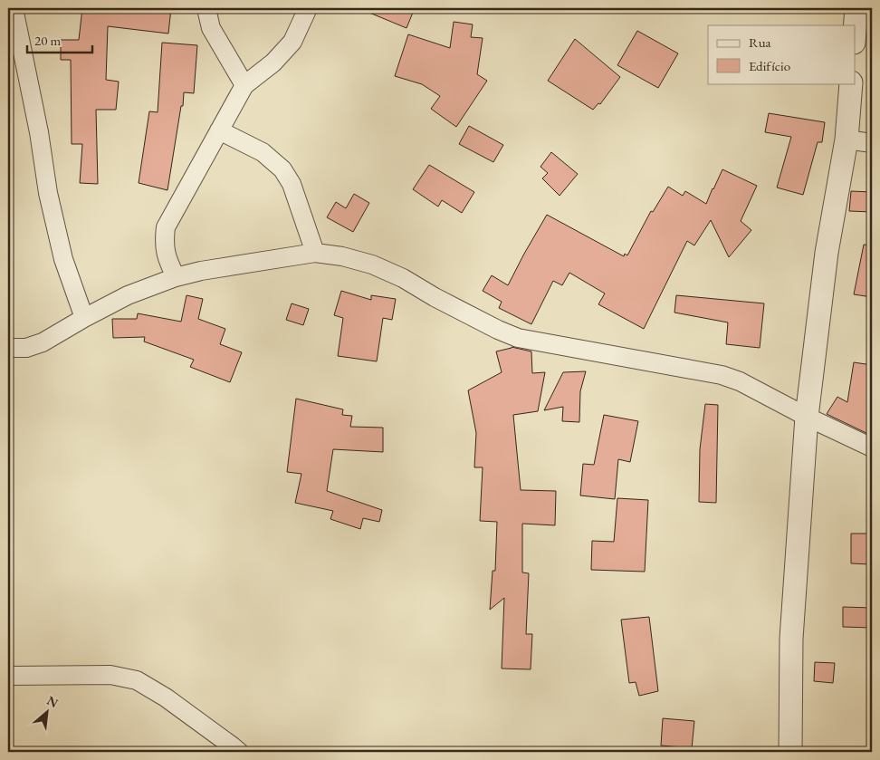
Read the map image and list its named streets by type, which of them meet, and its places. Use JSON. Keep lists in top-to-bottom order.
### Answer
{
  "legend": ["Rua", "Edifício"],
  "scale_bar": "20 m",
  "north": "top right"
}
